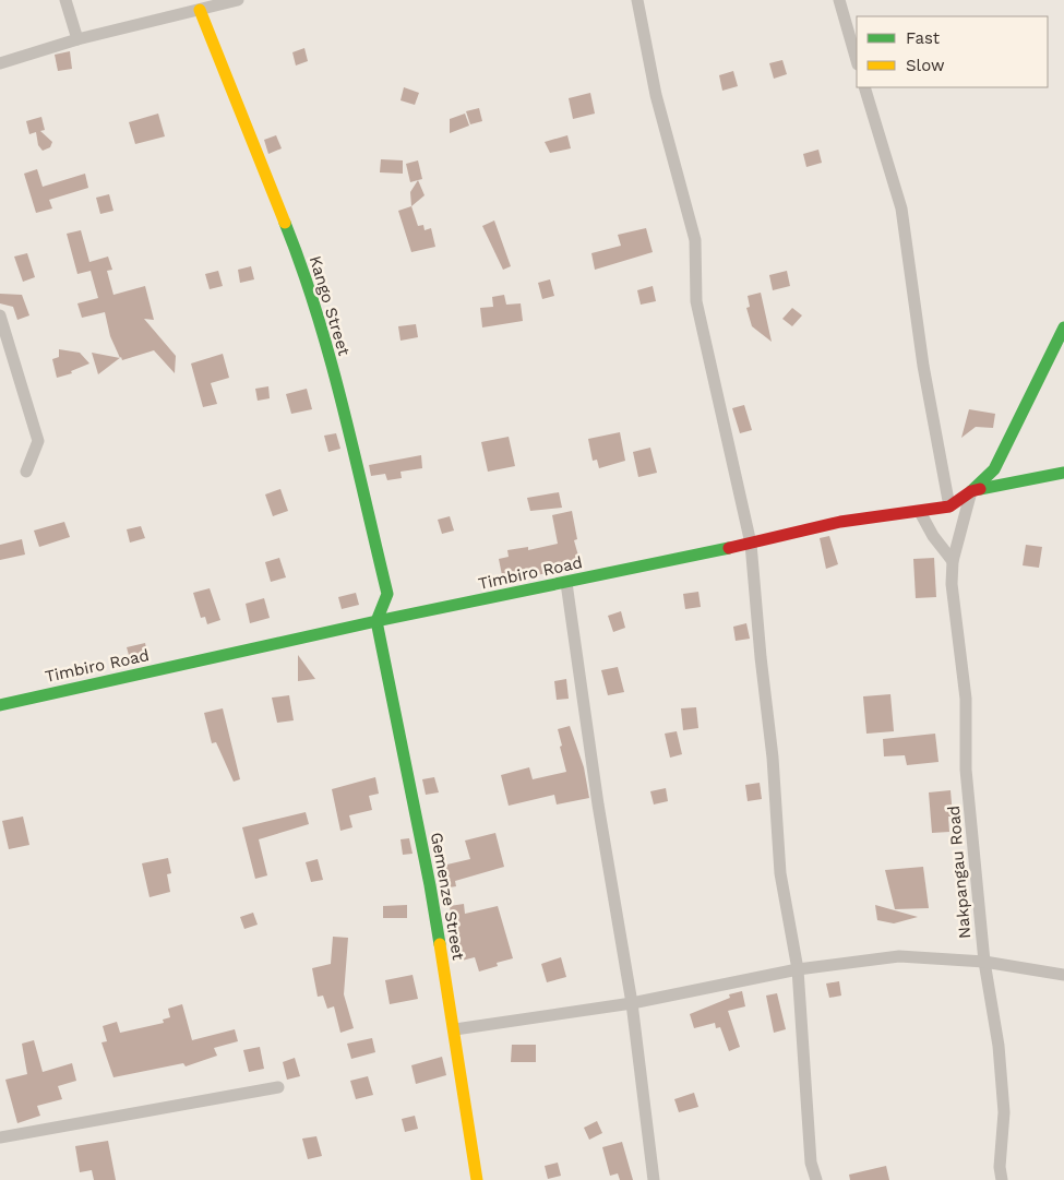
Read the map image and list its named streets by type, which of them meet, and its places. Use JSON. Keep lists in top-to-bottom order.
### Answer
{
  "streets": {
    "street": [
      "Kango Street",
      "Timbiro Road",
      "Nakpangau Road",
      "Gemenze Street"
    ]
  },
  "crossings": [
    ["Kango Street", "Timbiro Road"],
    ["Kango Street", "Gemenze Street"],
    ["Timbiro Road", "Nakpangau Road"],
    ["Timbiro Road", "Gemenze Street"]
  ],
  "legend": ["Fast", "Slow"]
}
